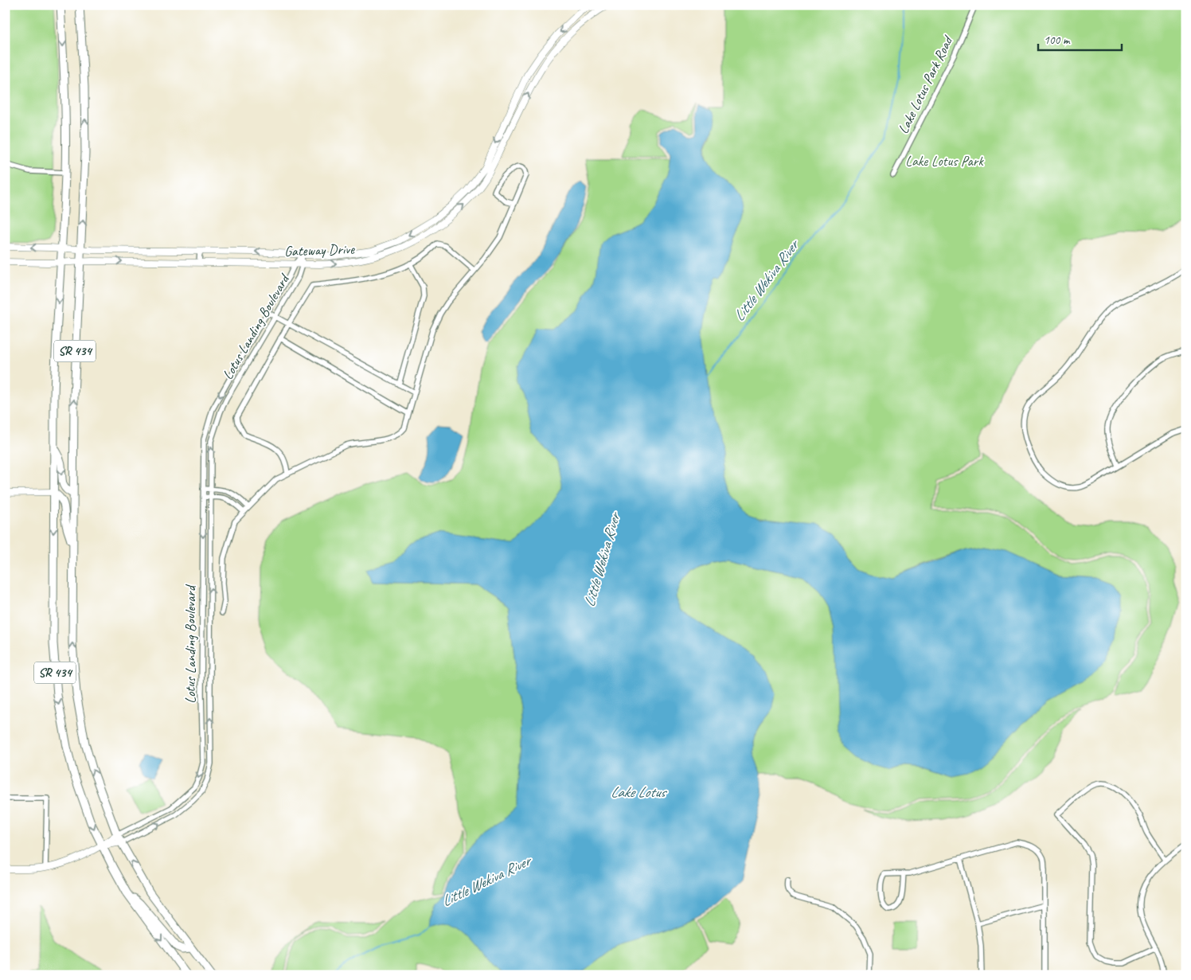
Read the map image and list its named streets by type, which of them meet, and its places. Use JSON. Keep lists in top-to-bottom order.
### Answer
{
  "streets": {
    "main road": ["SR 434"],
    "street": ["Lake Lotus Park Road", "Gateway Drive", "Lotus Landing Boulevard"]
  },
  "crossings": [
    ["Gateway Drive", "Lotus Landing Boulevard"],
    ["Gateway Drive", "SR 434"],
    ["Lotus Landing Boulevard", "SR 434"]
  ],
  "water": ["Little Wekiva River", "Lake Lotus"],
  "parks": ["Lake Lotus Park"],
  "scale_bar": "100 m"
}
